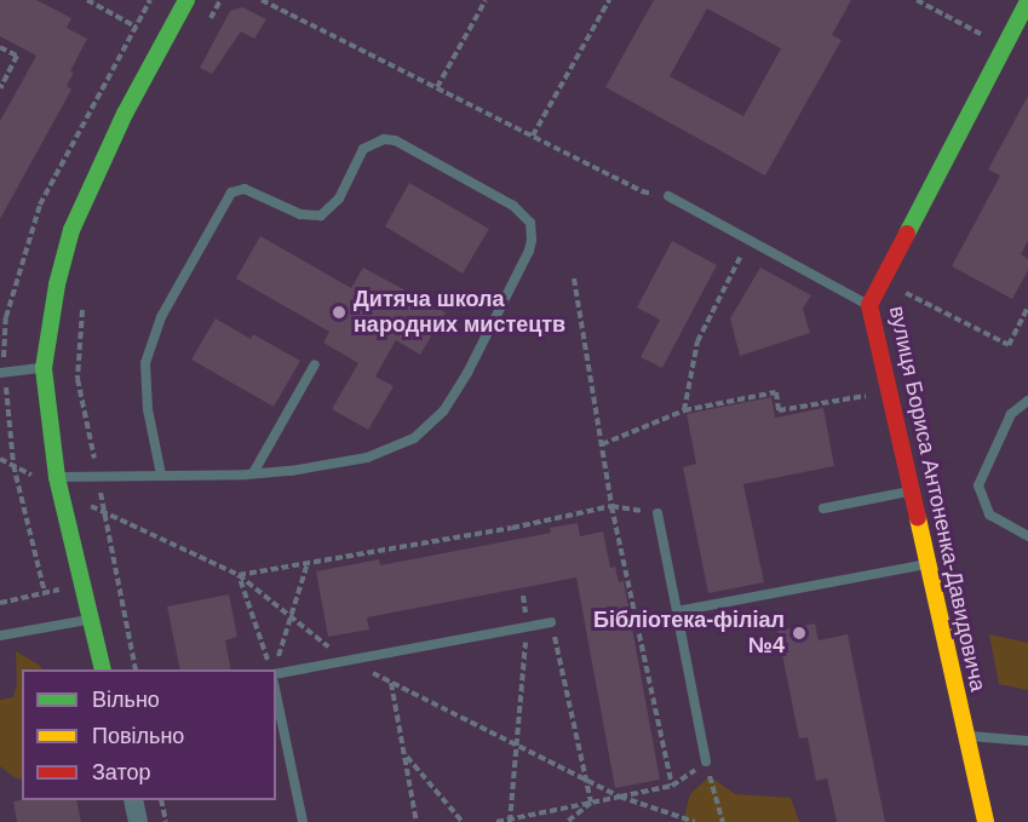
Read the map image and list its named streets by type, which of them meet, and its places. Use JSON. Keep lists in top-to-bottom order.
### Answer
{
  "streets": {
    "street": ["вулиця Бориса Антоненка-Давидовича"]
  },
  "places": ["Дитяча школа народних мистецтв", "Бібліотека-філіал №4"],
  "legend": ["Вільно", "Повільно", "Затор"]
}
